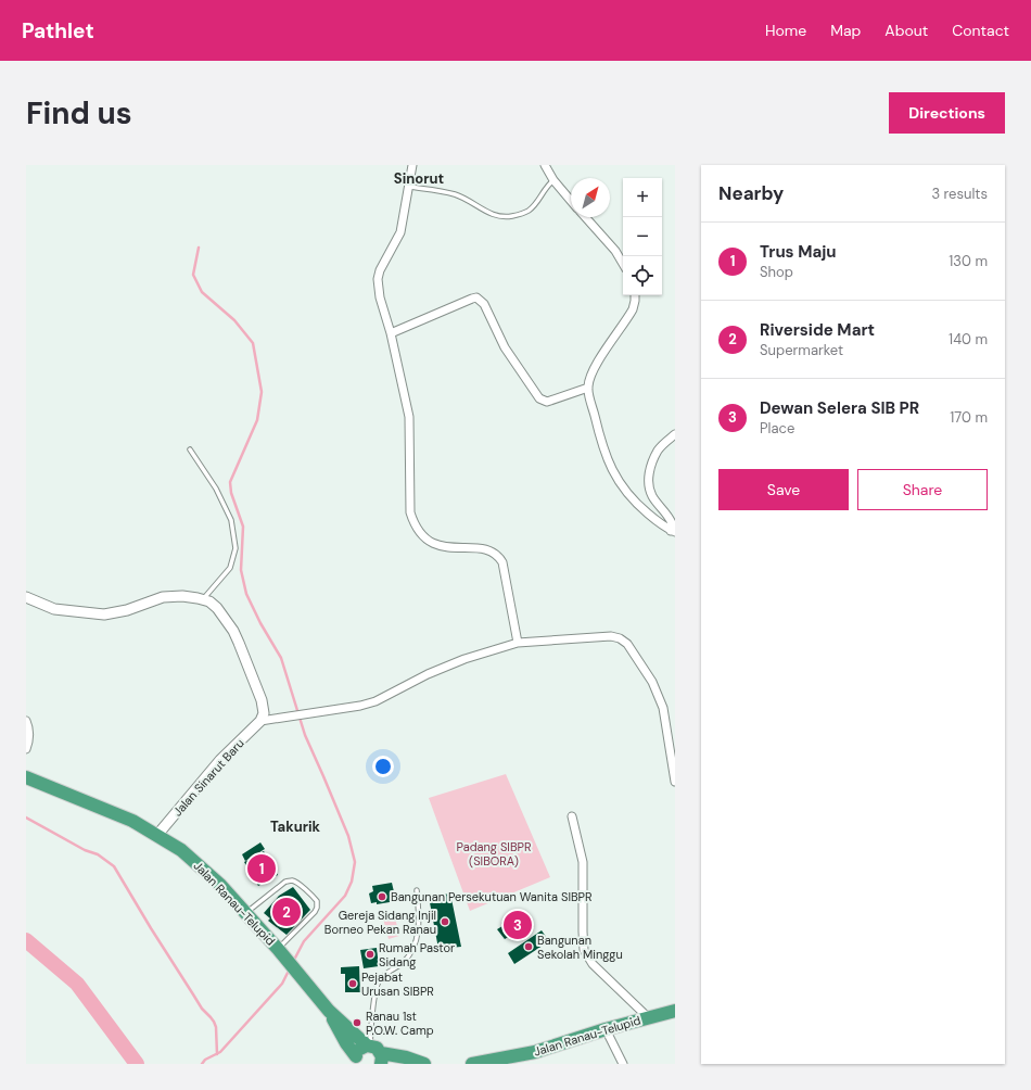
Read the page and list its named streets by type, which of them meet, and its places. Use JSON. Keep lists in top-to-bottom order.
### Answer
{
  "streets": {
    "highway": ["Jalan Ranau-Telupid"],
    "street": ["Jalan Sinarut Baru"]
  },
  "crossings": [
    ["Jalan Sinarut Baru", "Jalan Ranau-Telupid"]
  ],
  "districts": ["Sinorut", "Takurik"],
  "parks": ["Padang SIBPR (SIBORA)"],
  "places": [
    "Bangunan Persekutuan Wanita SIBPR",
    "Gereja Sidang Injil Borneo Pekan Ranau",
    "Bangunan Sekolah Minggu",
    "Rumah Pastor Sidang",
    "Pejabat Urusan SIBPR",
    "Ranau 1st P.O.W. Camp"
  ],
  "north": "top right",
  "page": {
    "header": "Pathlet",
    "nav": [
      "Home",
      "Map",
      "About",
      "Contact"
    ],
    "buttons": [
      "Directions",
      ["Save", "Share"]
    ],
    "title": "Find us",
    "heading": ["Nearby", "3 results"],
    "map_buttons": ["+", "−"],
    "list": [
      {
        "mark": "1",
        "name": "Trus Maju",
        "note": "Shop",
        "value": "130 m"
      },
      {
        "mark": "2",
        "name": "Riverside Mart",
        "note": "Supermarket",
        "value": "140 m"
      },
      {
        "mark": "3",
        "name": "Dewan Selera SIB PR",
        "note": "Place",
        "value": "170 m"
      }
    ],
    "pins": ["1", "2", "3"]
  }
}
